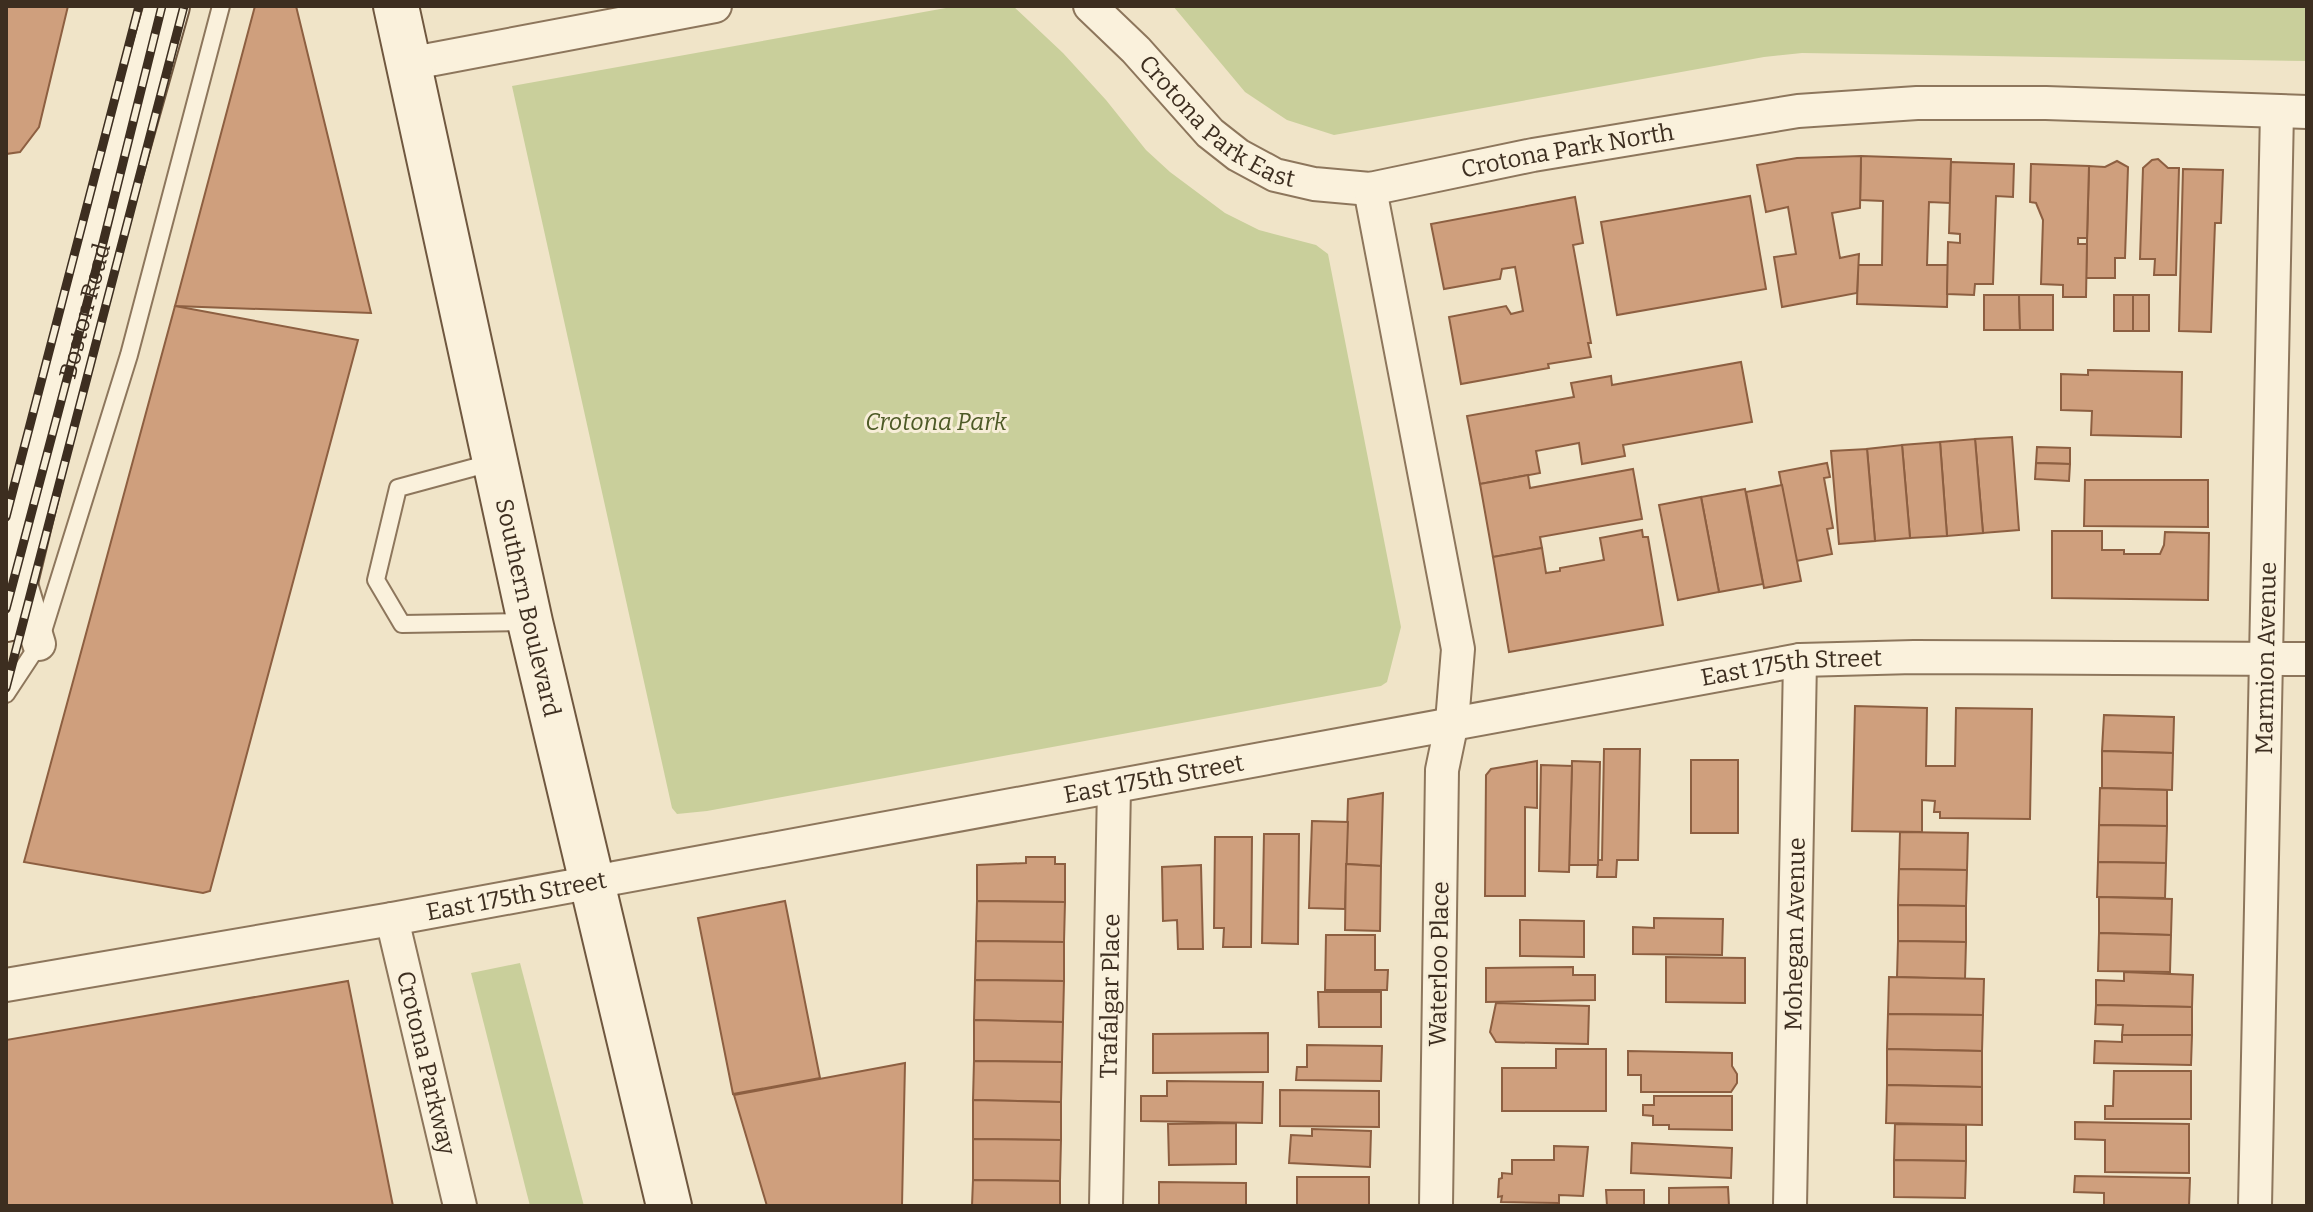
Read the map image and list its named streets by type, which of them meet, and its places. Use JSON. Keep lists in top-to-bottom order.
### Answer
{
  "streets": {
    "main road": ["Boston Road", "Southern Boulevard"],
    "street": [
      "Crotona Park East",
      "Crotona Park North",
      "Marmion Avenue",
      "East 175th Street",
      "Mohegan Avenue",
      "Waterloo Place",
      "Trafalgar Place",
      "Crotona Parkway"
    ]
  },
  "crossings": [
    ["Crotona Park East", "Crotona Park North"],
    ["Crotona Park North", "Marmion Avenue"],
    ["Southern Boulevard", "East 175th Street"],
    ["Marmion Avenue", "East 175th Street"],
    ["East 175th Street", "Mohegan Avenue"],
    ["East 175th Street", "Waterloo Place"],
    ["East 175th Street", "Trafalgar Place"],
    ["East 175th Street", "Crotona Parkway"]
  ],
  "parks": ["Crotona Park"]
}
